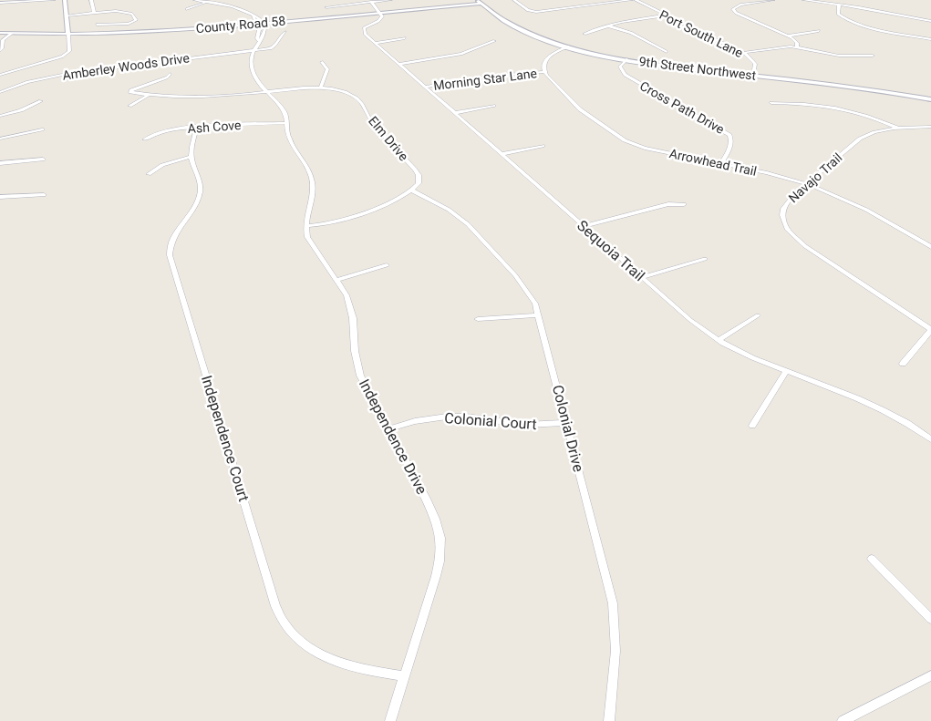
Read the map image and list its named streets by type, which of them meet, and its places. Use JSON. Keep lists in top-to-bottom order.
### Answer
{
  "streets": {
    "street": [
      "County Road 58",
      "Port South Lane",
      "Amberley Woods Drive",
      "9th Street Northwest",
      "Morning Star Lane",
      "Cross Path Drive",
      "Ash Cove",
      "Elm Drive",
      "Arrowhead Trail",
      "Navajo Trail",
      "Sequoia Trail",
      "Colonial Court",
      "Colonial Drive",
      "Independence Drive",
      "Independence Court"
    ]
  },
  "crossings": [
    ["County Road 58", "9th Street Northwest"],
    ["County Road 58", "Sequoia Trail"],
    ["Port South Lane", "9th Street Northwest"],
    ["9th Street Northwest", "Cross Path Drive"],
    ["Morning Star Lane", "Arrowhead Trail"],
    ["Morning Star Lane", "Sequoia Trail"],
    ["Cross Path Drive", "Arrowhead Trail"],
    ["Ash Cove", "Independence Court"],
    ["Elm Drive", "Colonial Drive"],
    ["Arrowhead Trail", "Navajo Trail"],
    ["Colonial Court", "Colonial Drive"],
    ["Colonial Court", "Independence Drive"],
    ["Independence Drive", "Independence Court"]
  ]
}
